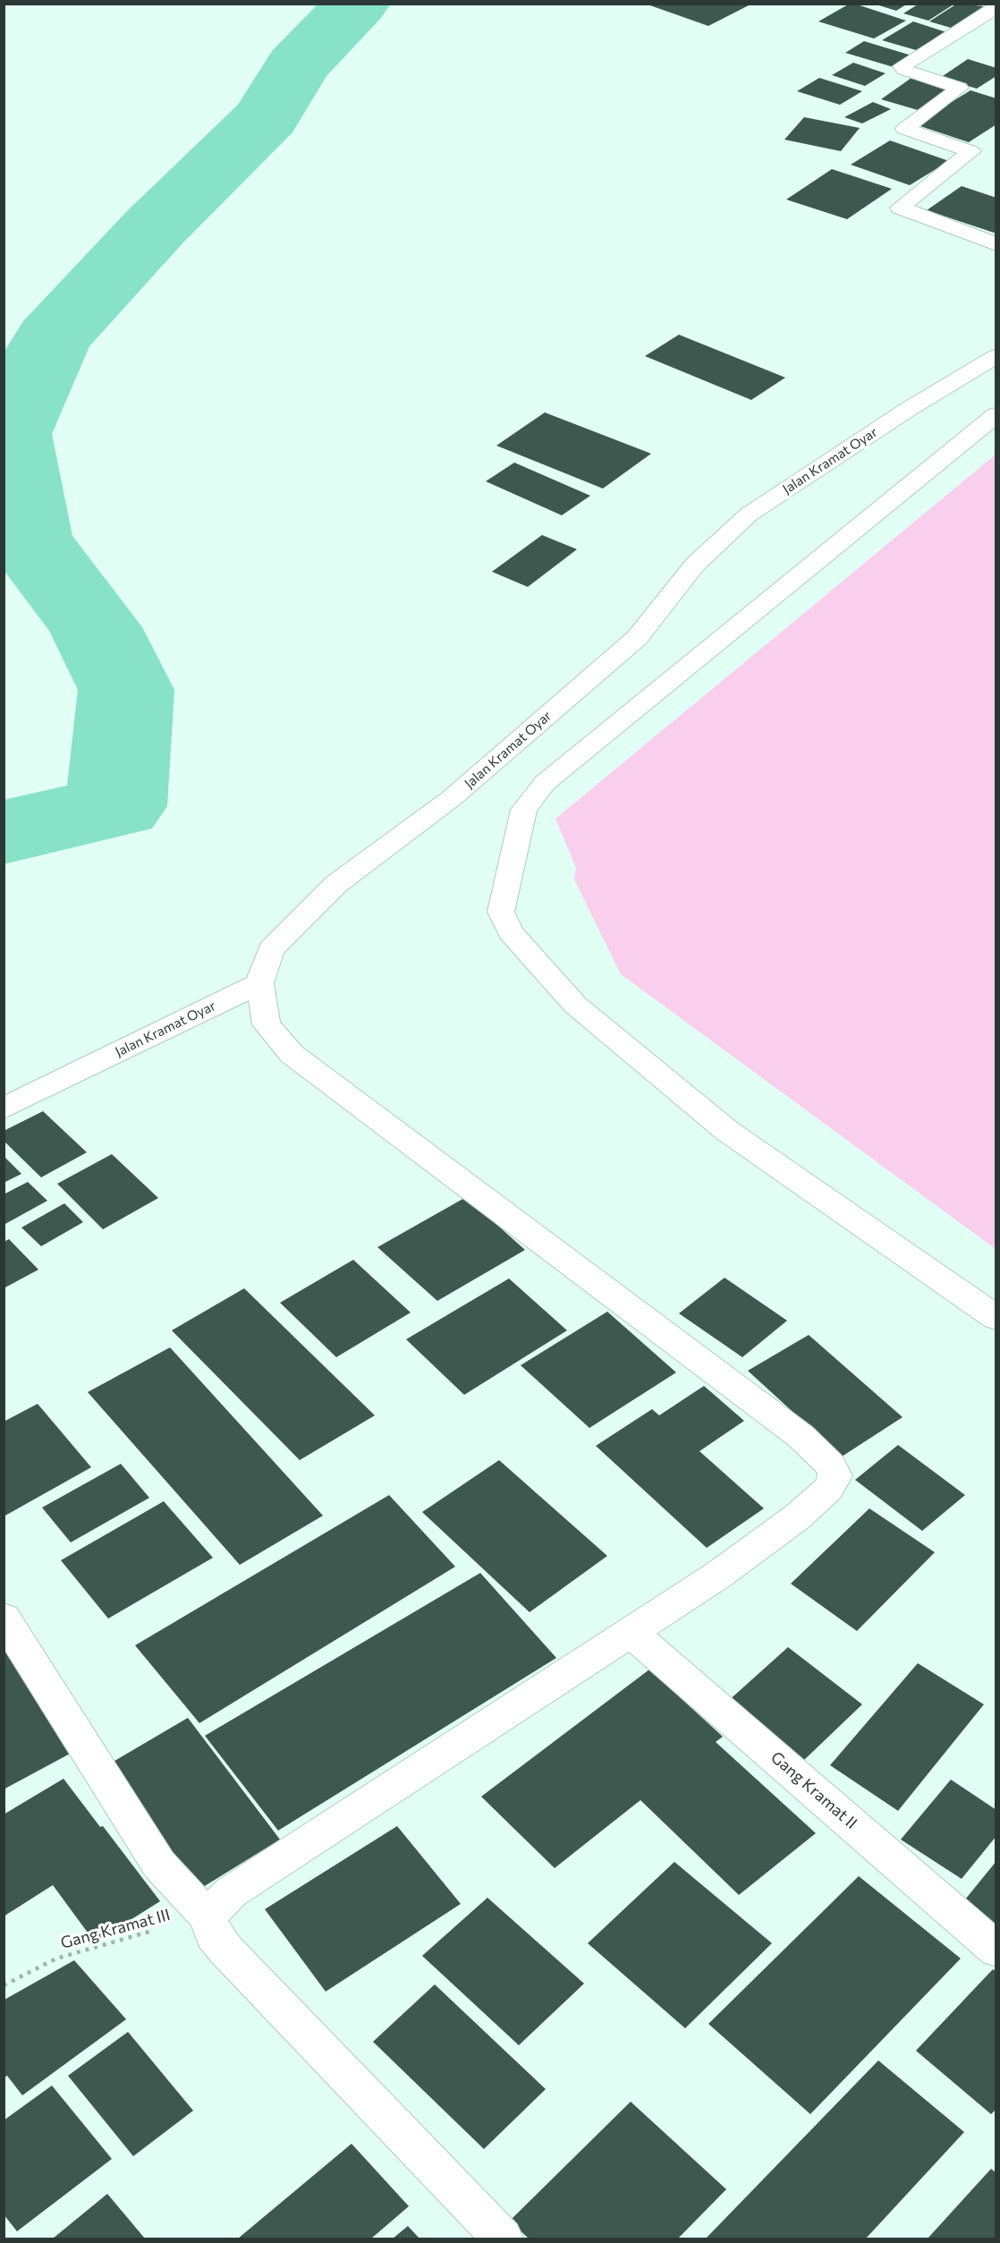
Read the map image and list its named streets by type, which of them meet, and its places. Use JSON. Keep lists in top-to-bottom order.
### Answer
{
  "streets": {
    "street": ["Jalan Kramat Oyar", "Gang Kramat II"],
    "path": ["Gang Kramat III"]
  }
}
